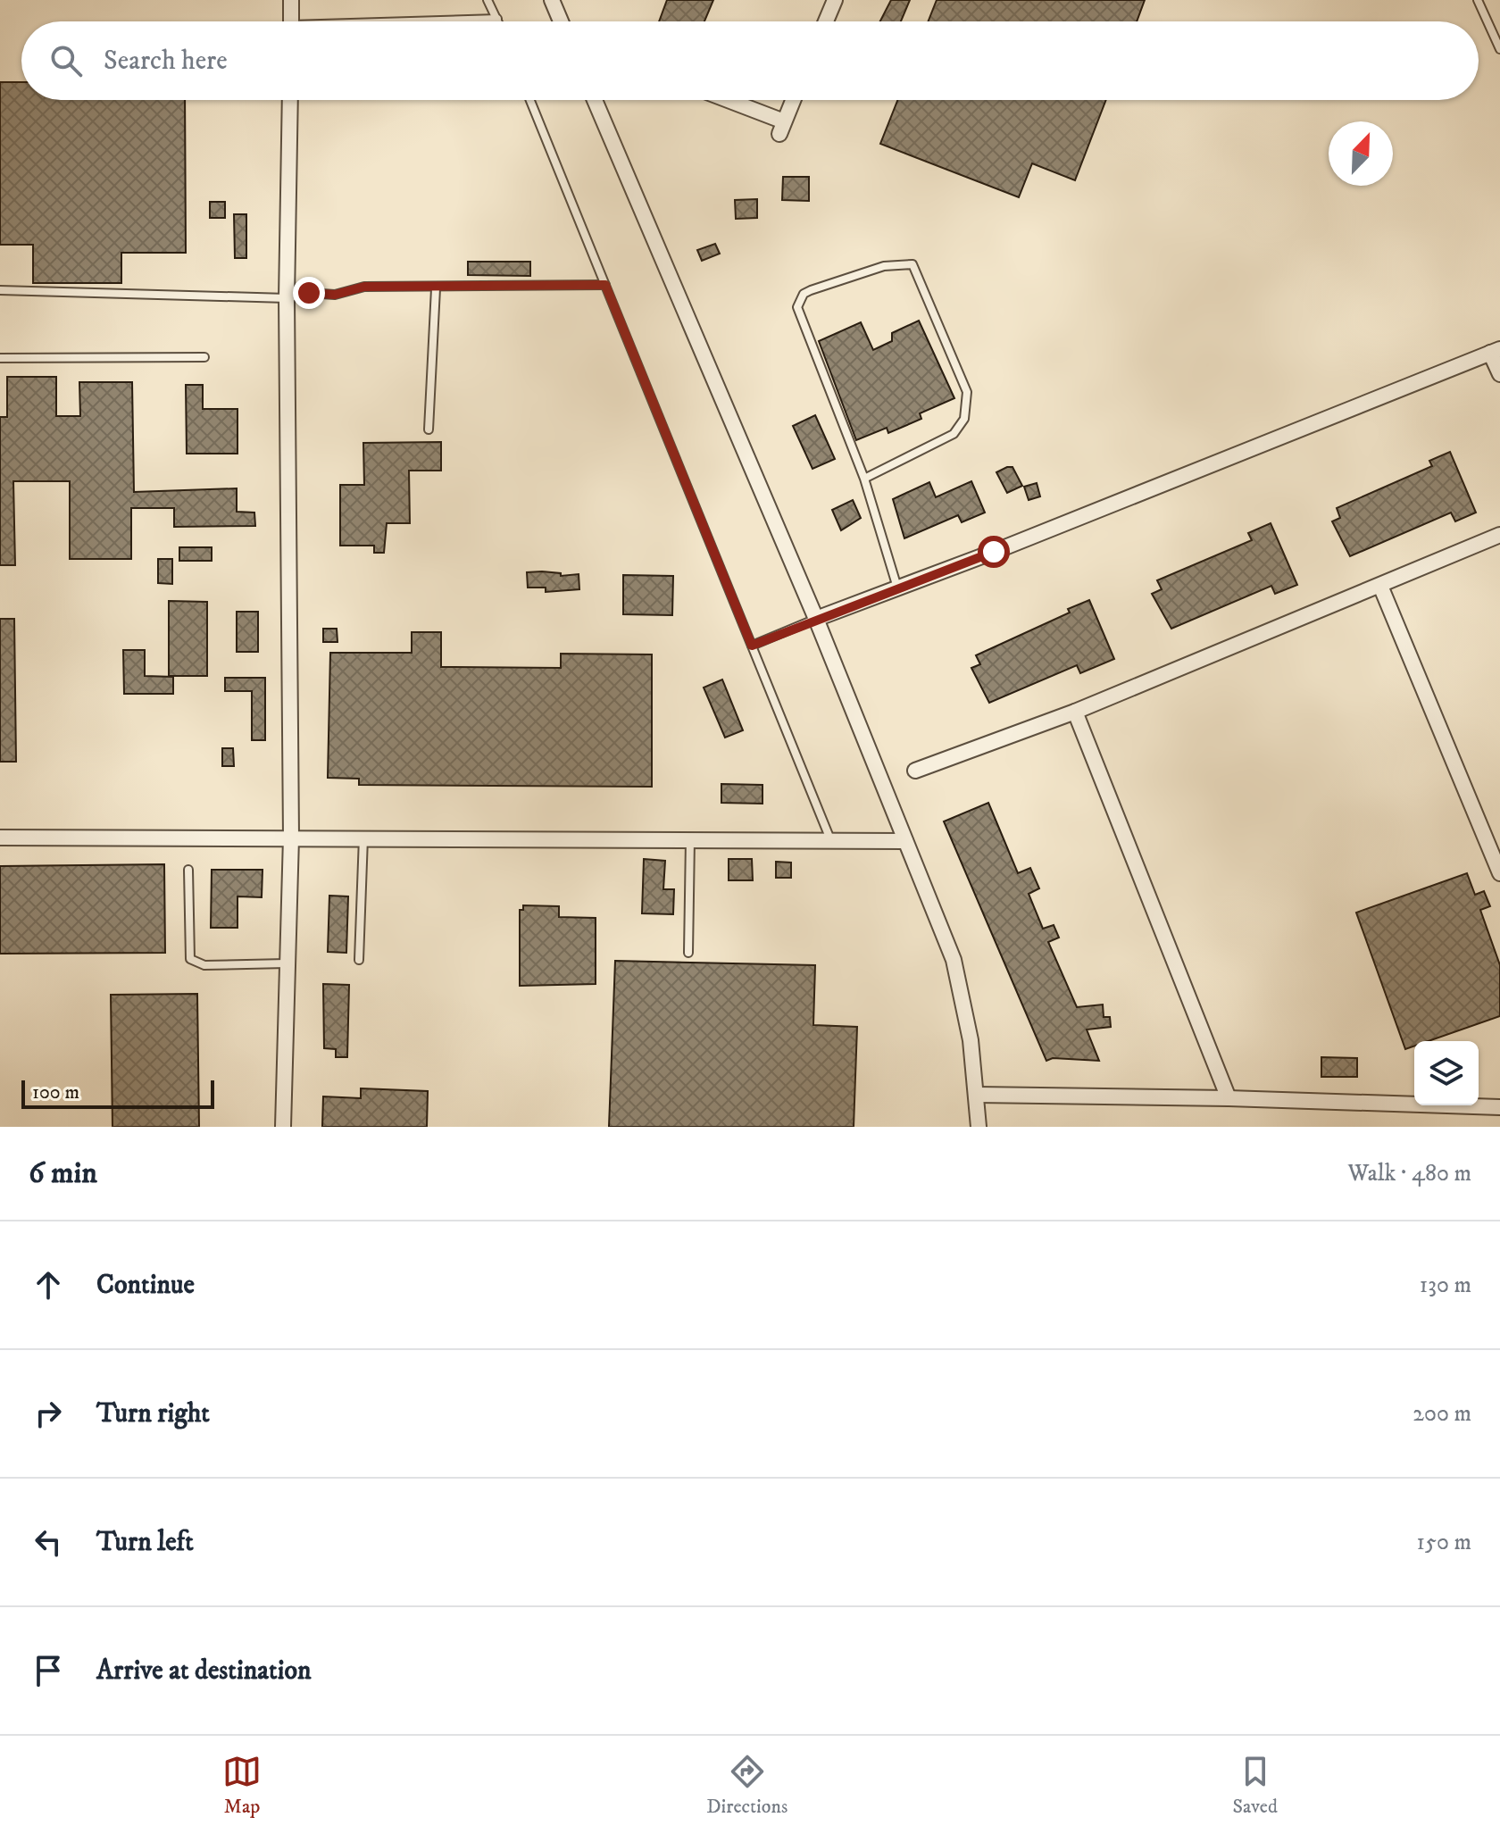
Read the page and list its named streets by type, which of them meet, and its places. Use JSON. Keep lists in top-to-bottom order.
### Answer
{
  "scale_bar": "100 m",
  "north": "top right",
  "page": {
    "search": "Search here",
    "scale": "100 m",
    "heading": ["6 min", "Walk · 480 m"],
    "list": [
      ["Continue", "130 m"],
      ["Turn right", "200 m"],
      ["Turn left", "150 m"],
      "Arrive at destination"
    ],
    "nav": ["Map", "Directions", "Saved"]
  }
}
